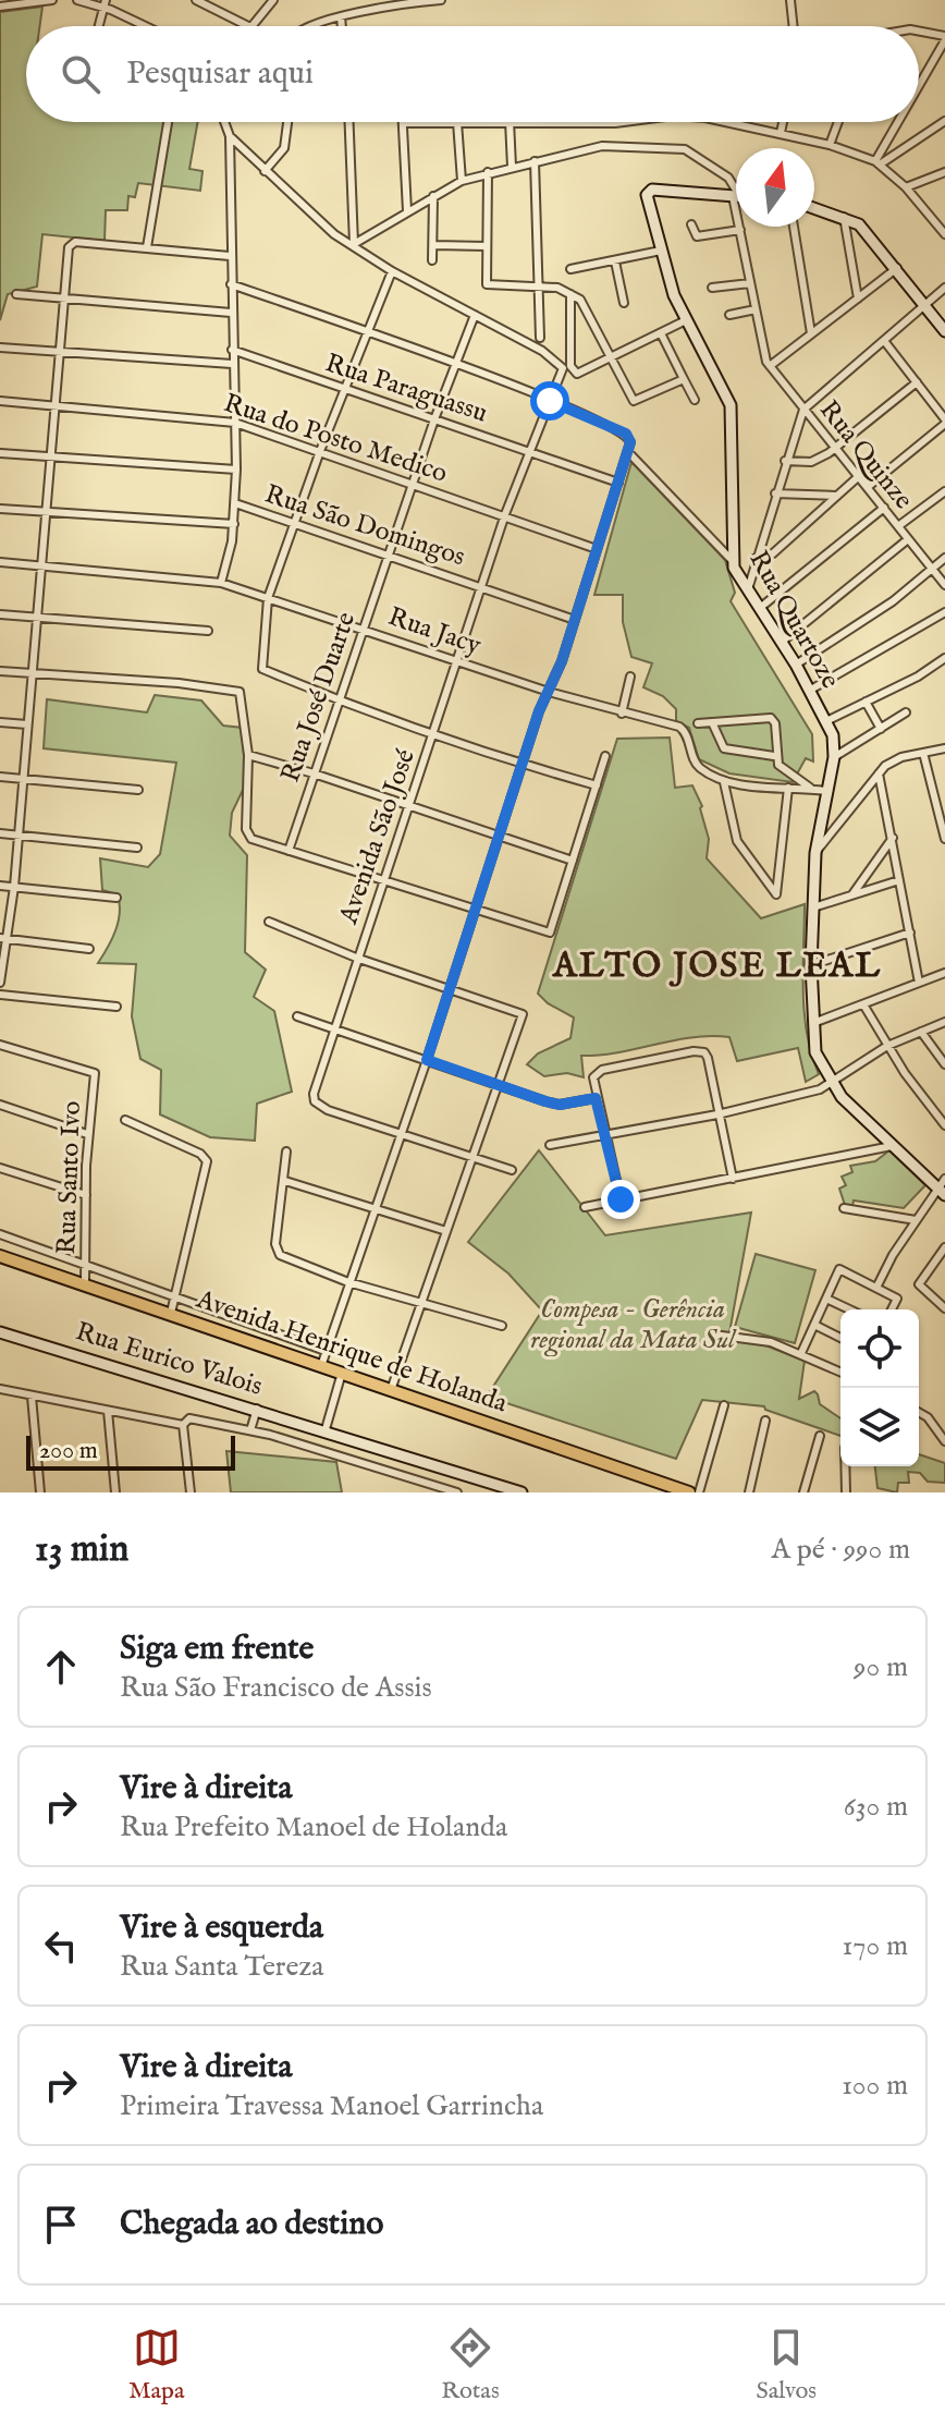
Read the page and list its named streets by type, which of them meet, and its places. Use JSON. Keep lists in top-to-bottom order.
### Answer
{
  "streets": {
    "main road": ["Avenida Henrique de Holanda"],
    "street": [
      "Rua Paraguassu",
      "Rua do Posto Medico",
      "Rua Quinze",
      "Rua São Domingos",
      "Rua Quartoze",
      "Rua Jacy",
      "Rua José Duarte",
      "Avenida São José",
      "Rua Santo Ivo",
      "Rua Eurico Valois"
    ]
  },
  "crossings": [
    ["Rua Paraguassu", "Rua São Domingos"],
    ["Rua Paraguassu", "Rua José Duarte"],
    ["Rua do Posto Medico", "Rua São Domingos"],
    ["Rua do Posto Medico", "Rua José Duarte"],
    ["Rua São Domingos", "Rua José Duarte"],
    ["Rua São Domingos", "Avenida São José"],
    ["Rua Jacy", "Rua José Duarte"],
    ["Rua Jacy", "Avenida São José"],
    ["Rua Santo Ivo", "Avenida Henrique de Holanda"]
  ],
  "districts": ["ALTO JOSE LEAL"],
  "parks": ["Compesa - Gerência regional da Mata Sul"],
  "scale_bar": "200 m",
  "north": "top",
  "page": {
    "search": "Pesquisar aqui",
    "scale": "200 m",
    "heading": ["13 min", "A pé · 990 m"],
    "list": [
      ["Siga em frente", "Rua São Francisco de Assis", "90 m"],
      ["Vire à direita", "Rua Prefeito Manoel de Holanda", "630 m"],
      ["Vire à esquerda", "Rua Santa Tereza", "170 m"],
      ["Vire à direita", "Primeira Travessa Manoel Garrincha", "100 m"],
      "Chegada ao destino"
    ],
    "nav": ["Mapa", "Rotas", "Salvos"]
  }
}
